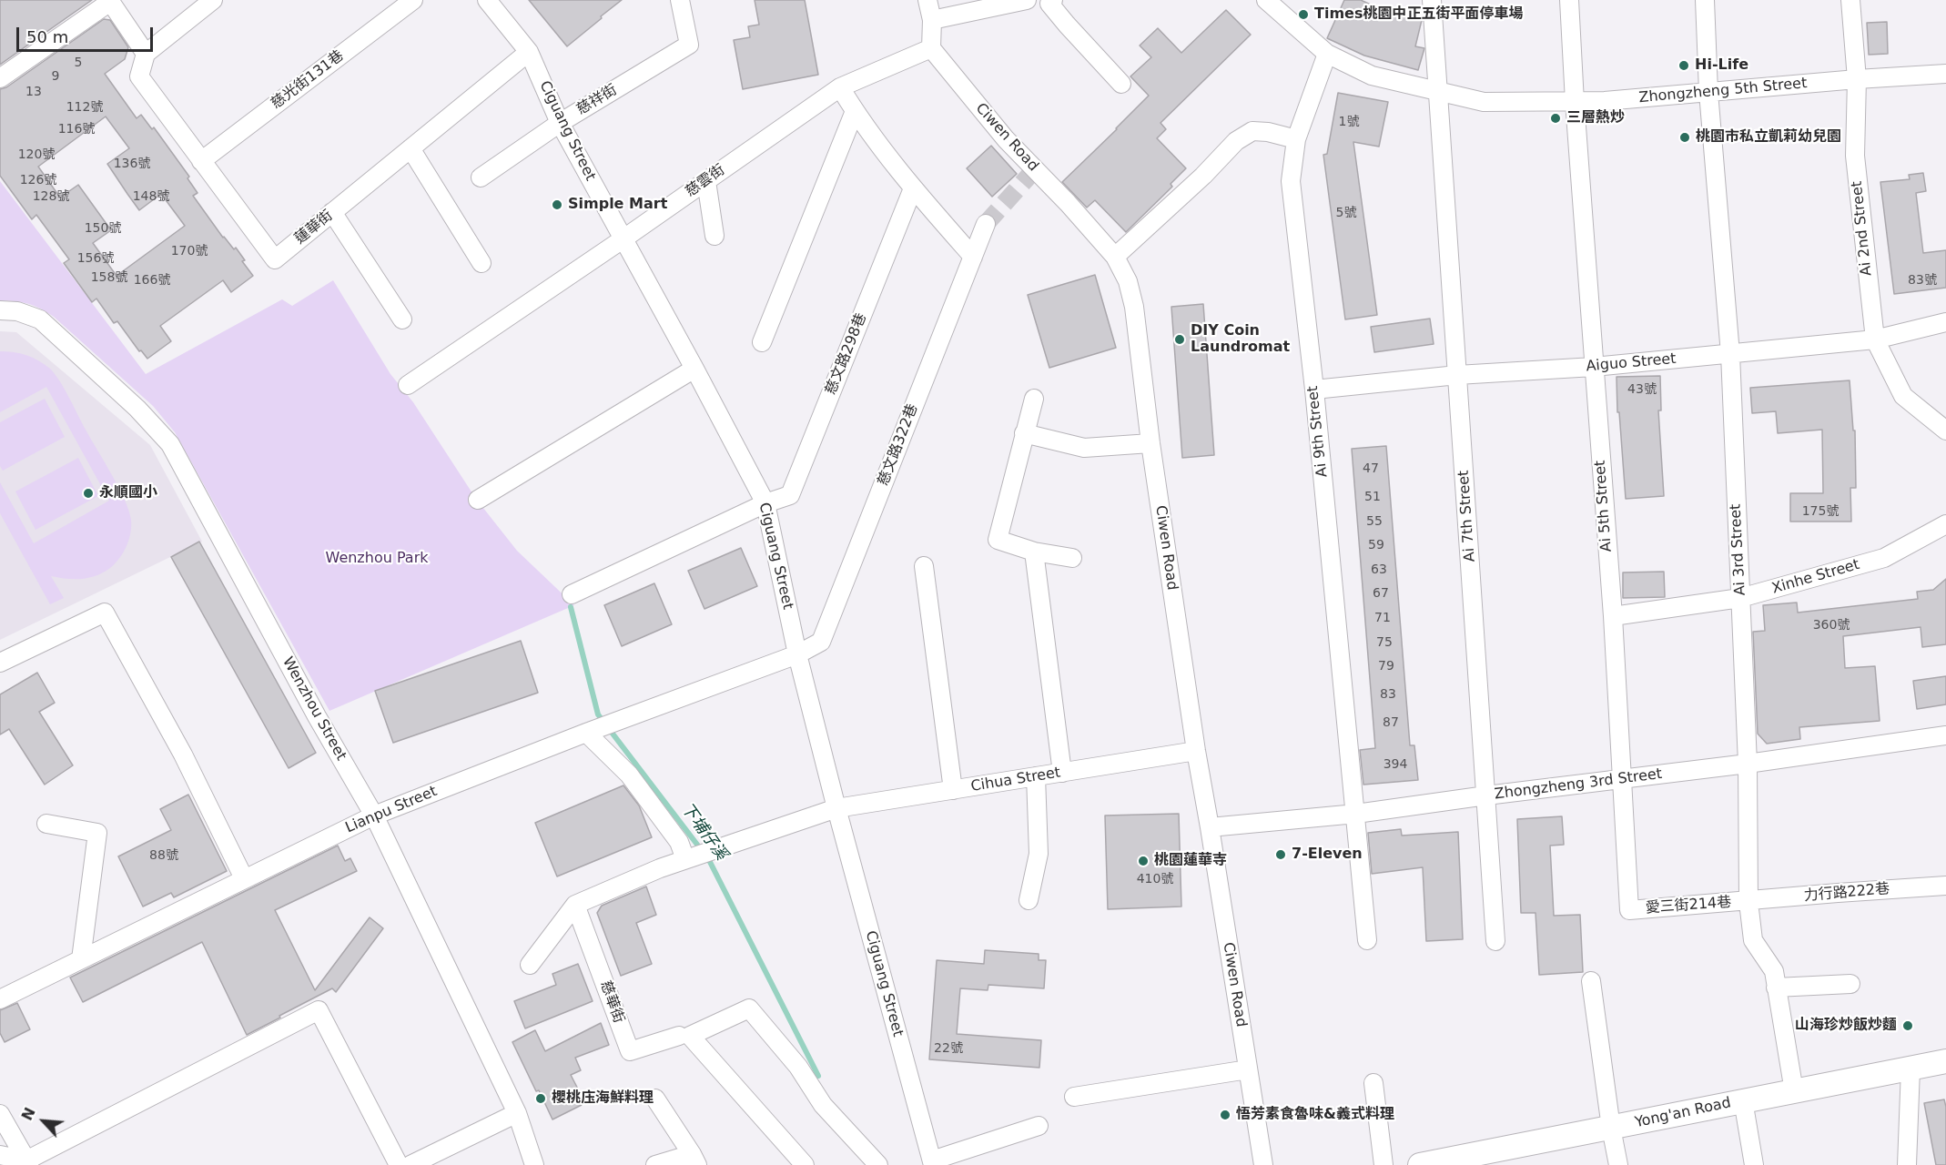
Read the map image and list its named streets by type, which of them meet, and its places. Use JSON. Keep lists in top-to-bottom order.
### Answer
{
  "streets": {
    "main road": ["Yong'an Road"],
    "street": [
      "慈光街131巷",
      "Zhongzheng 5th Street",
      "慈祥街",
      "Ciguang Street",
      "Ciwen Road",
      "慈雲街",
      "蓮華街",
      "Ai 2nd Street",
      "慈文路298巷",
      "Aiguo Street",
      "Ai 9th Street",
      "慈文路322巷",
      "Ai 5th Street",
      "Ai 7th Street",
      "Ai 3rd Street",
      "Xinhe Street",
      "Wenzhou Street",
      "Cihua Street",
      "Zhongzheng 3rd Street",
      "Lianpu Street",
      "力行路222巷",
      "愛三街214巷",
      "慈華街"
    ]
  },
  "crossings": [
    ["慈光街131巷", "蓮華街"],
    ["Zhongzheng 5th Street", "Ai 2nd Street"],
    ["Zhongzheng 5th Street", "Ai 9th Street"],
    ["Zhongzheng 5th Street", "Ai 5th Street"],
    ["Zhongzheng 5th Street", "Ai 7th Street"],
    ["Zhongzheng 5th Street", "Ai 3rd Street"],
    ["慈祥街", "Ciguang Street"],
    ["Ciguang Street", "慈雲街"],
    ["Ciguang Street", "蓮華街"],
    ["Ciguang Street", "慈文路298巷"],
    ["Ciguang Street", "慈文路322巷"],
    ["Ciguang Street", "Cihua Street"],
    ["Ciguang Street", "Lianpu Street"],
    ["Ciwen Road", "慈雲街"],
    ["Ciwen Road", "Cihua Street"],
    ["Ciwen Road", "Zhongzheng 3rd Street"],
    ["Ai 2nd Street", "Aiguo Street"],
    ["Aiguo Street", "Ai 9th Street"],
    ["Aiguo Street", "Ai 5th Street"],
    ["Aiguo Street", "Ai 7th Street"],
    ["Aiguo Street", "Ai 3rd Street"],
    ["Ai 9th Street", "Zhongzheng 3rd Street"],
    ["慈文路322巷", "Lianpu Street"],
    ["Ai 5th Street", "Xinhe Street"],
    ["Ai 5th Street", "Zhongzheng 3rd Street"],
    ["Ai 5th Street", "愛三街214巷"],
    ["Ai 7th Street", "Zhongzheng 3rd Street"],
    ["Ai 3rd Street", "Xinhe Street"],
    ["Ai 3rd Street", "Zhongzheng 3rd Street"],
    ["Ai 3rd Street", "力行路222巷"],
    ["Ai 3rd Street", "愛三街214巷"],
    ["Ai 3rd Street", "Yong'an Road"],
    ["Wenzhou Street", "Lianpu Street"],
    ["力行路222巷", "愛三街214巷"]
  ],
  "water": ["下埔仔溪"],
  "parks": ["Wenzhou Park"],
  "places": [
    "Times桃園中正五街平面停車場",
    "Hi-Life",
    "三層熱炒",
    "桃園市私立凱莉幼兒園",
    "Simple Mart",
    "DIY Coin Laundromat",
    "永順國小",
    "7-Eleven",
    "桃園蓮華寺",
    "山海珍炒飯炒麵",
    "櫻桃庒海鮮料理",
    "悟芳素食魯味&義式料理"
  ],
  "house_numbers": [
    "5",
    "9",
    "13",
    "112號",
    "1號",
    "116號",
    "120號",
    "136號",
    "126號",
    "128號",
    "148號",
    "5號",
    "150號",
    "170號",
    "156號",
    "158號",
    "166號",
    "83號",
    "43號",
    "47",
    "51",
    "175號",
    "55",
    "59",
    "63",
    "67",
    "71",
    "360號",
    "75",
    "79",
    "83",
    "87",
    "394",
    "88號",
    "410號",
    "22號"
  ],
  "scale_bar": "50 m",
  "north": "top left"
}
